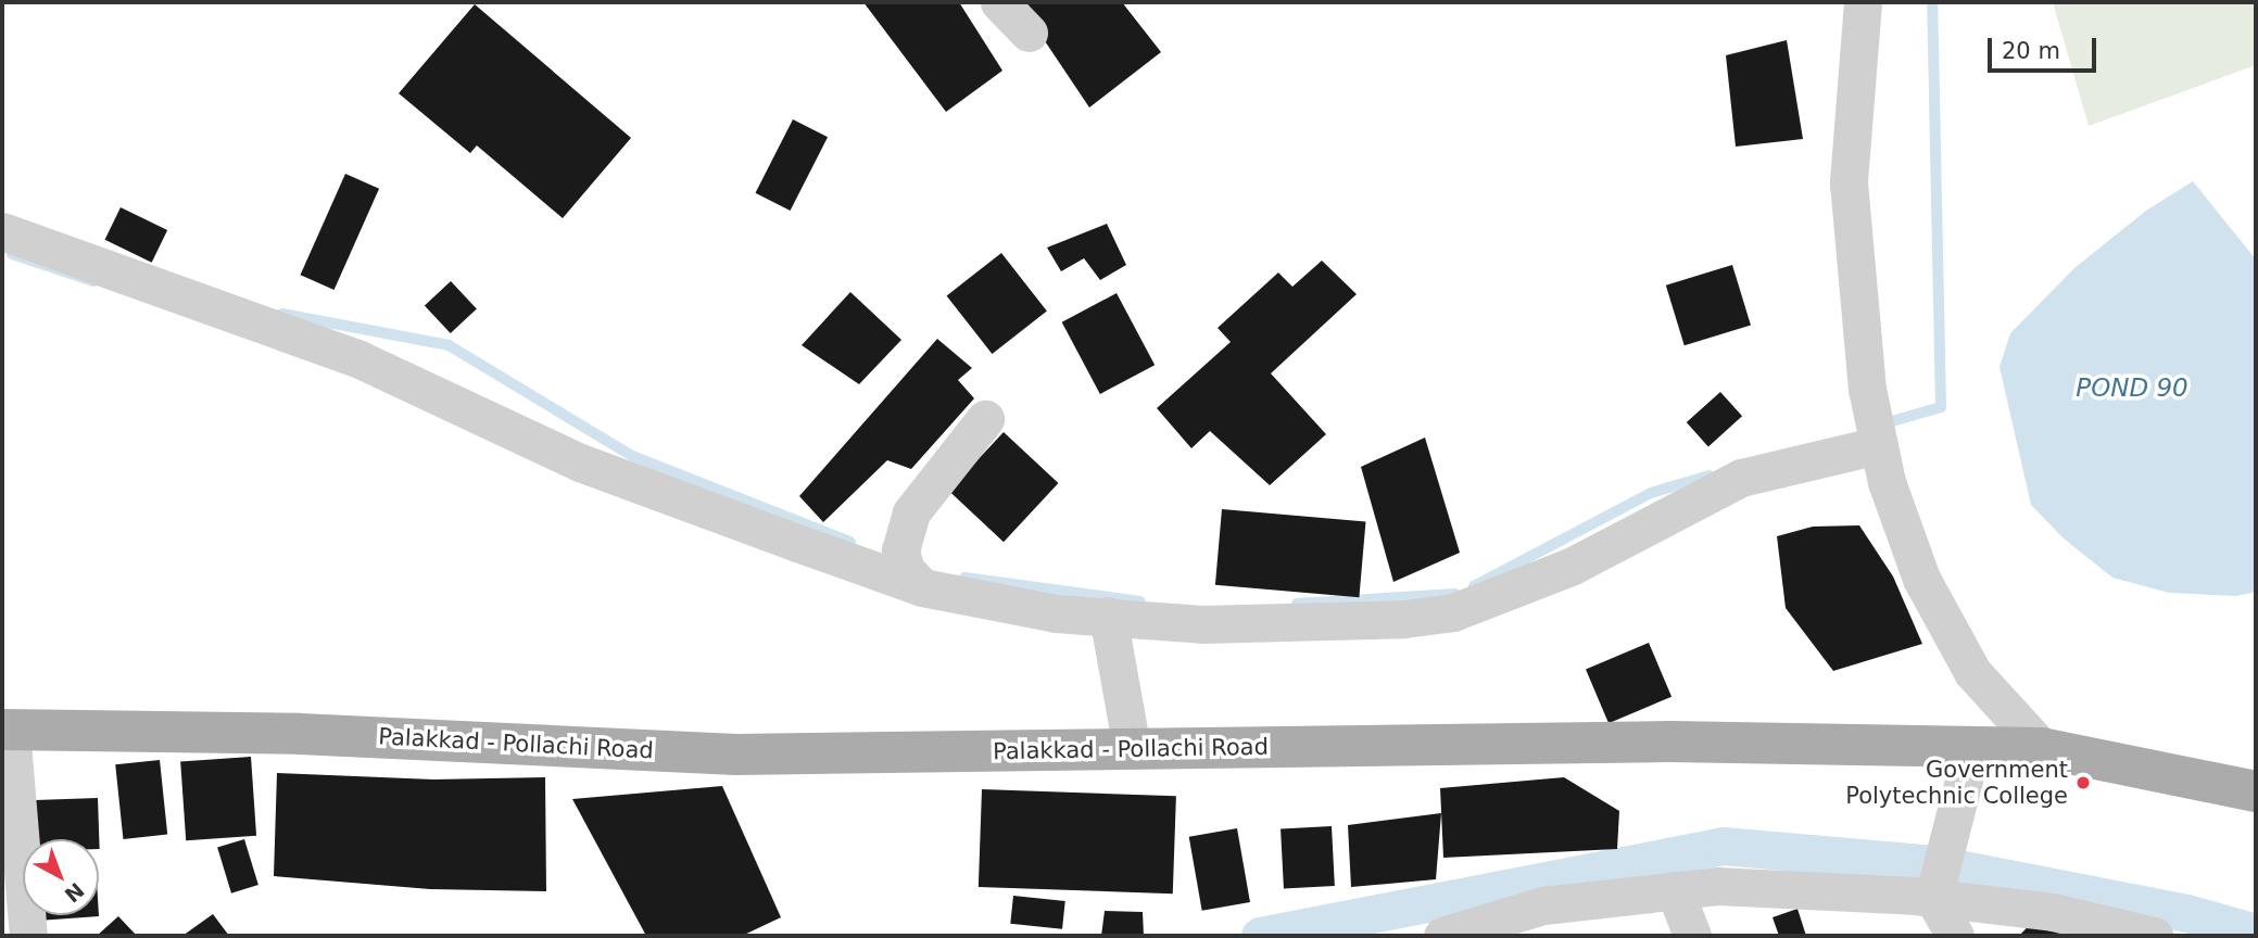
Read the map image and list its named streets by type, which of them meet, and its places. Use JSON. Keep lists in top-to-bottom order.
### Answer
{
  "streets": {
    "main road": ["Palakkad - Pollachi Road"]
  },
  "water": ["POND 90"],
  "places": ["Government Polytechnic College"],
  "scale_bar": "20 m",
  "north": "bottom right"
}
